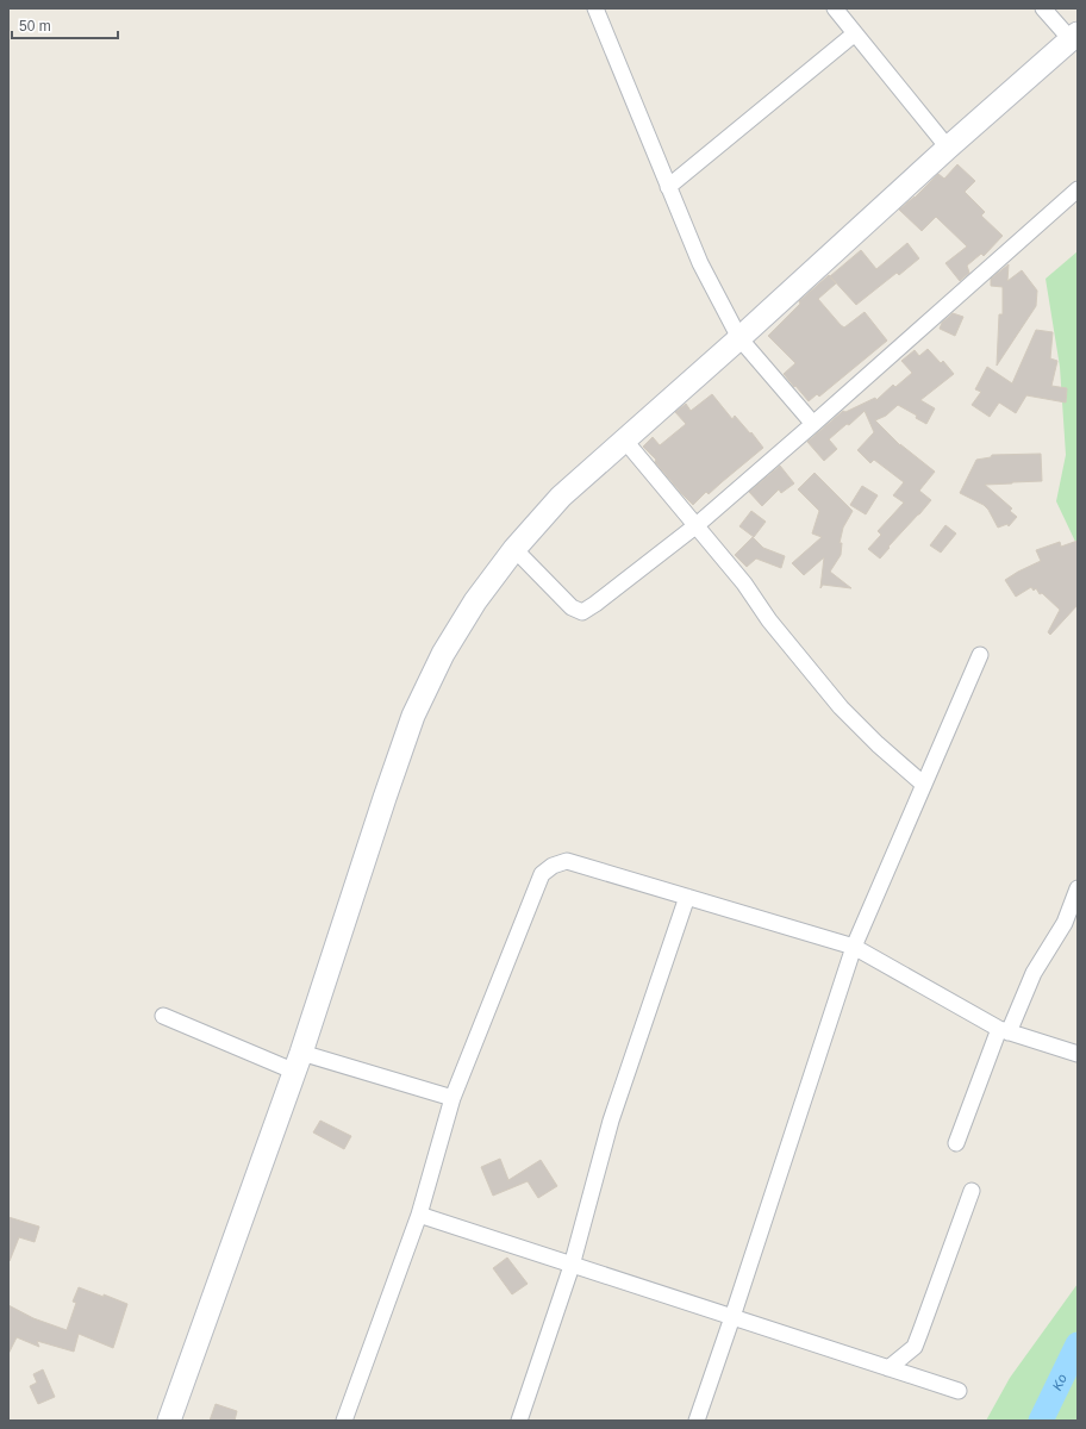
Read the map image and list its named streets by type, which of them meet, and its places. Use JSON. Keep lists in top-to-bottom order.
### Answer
{
  "water": ["Ko"],
  "scale_bar": "50 m"
}
